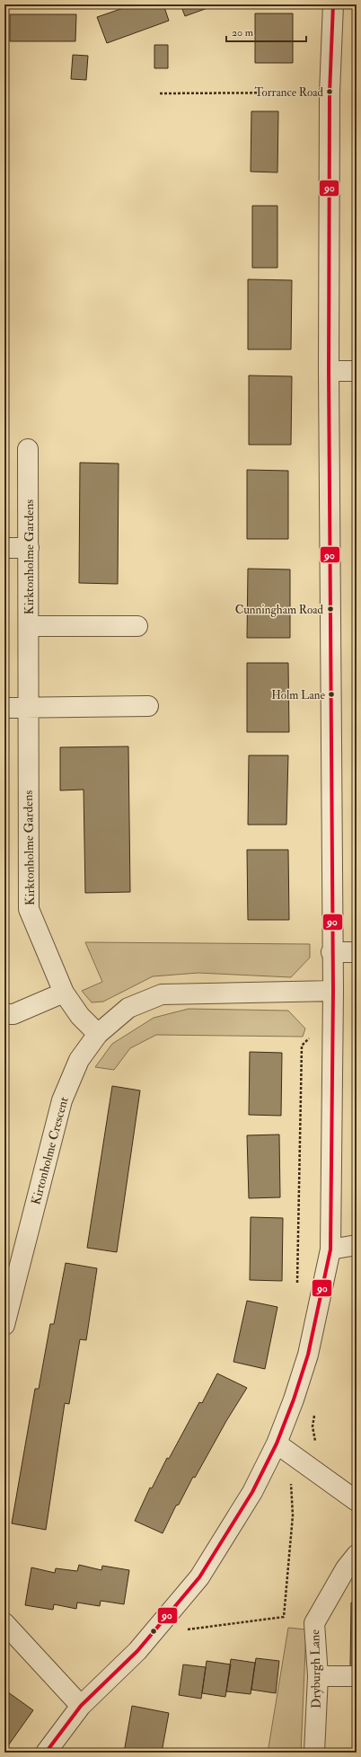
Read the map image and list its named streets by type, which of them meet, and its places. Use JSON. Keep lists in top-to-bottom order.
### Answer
{
  "streets": {
    "street": ["Kirktonholme Gardens", "Kirtonholme Crescent", "Dryburgh Lane"]
  },
  "crossings": [
    ["Kirktonholme Gardens", "Kirtonholme Crescent"]
  ],
  "places": ["Torrance Road", "Cunningham Road", "Holm Lane"],
  "lines": ["transit line 90"],
  "scale_bar": "20 m"
}
